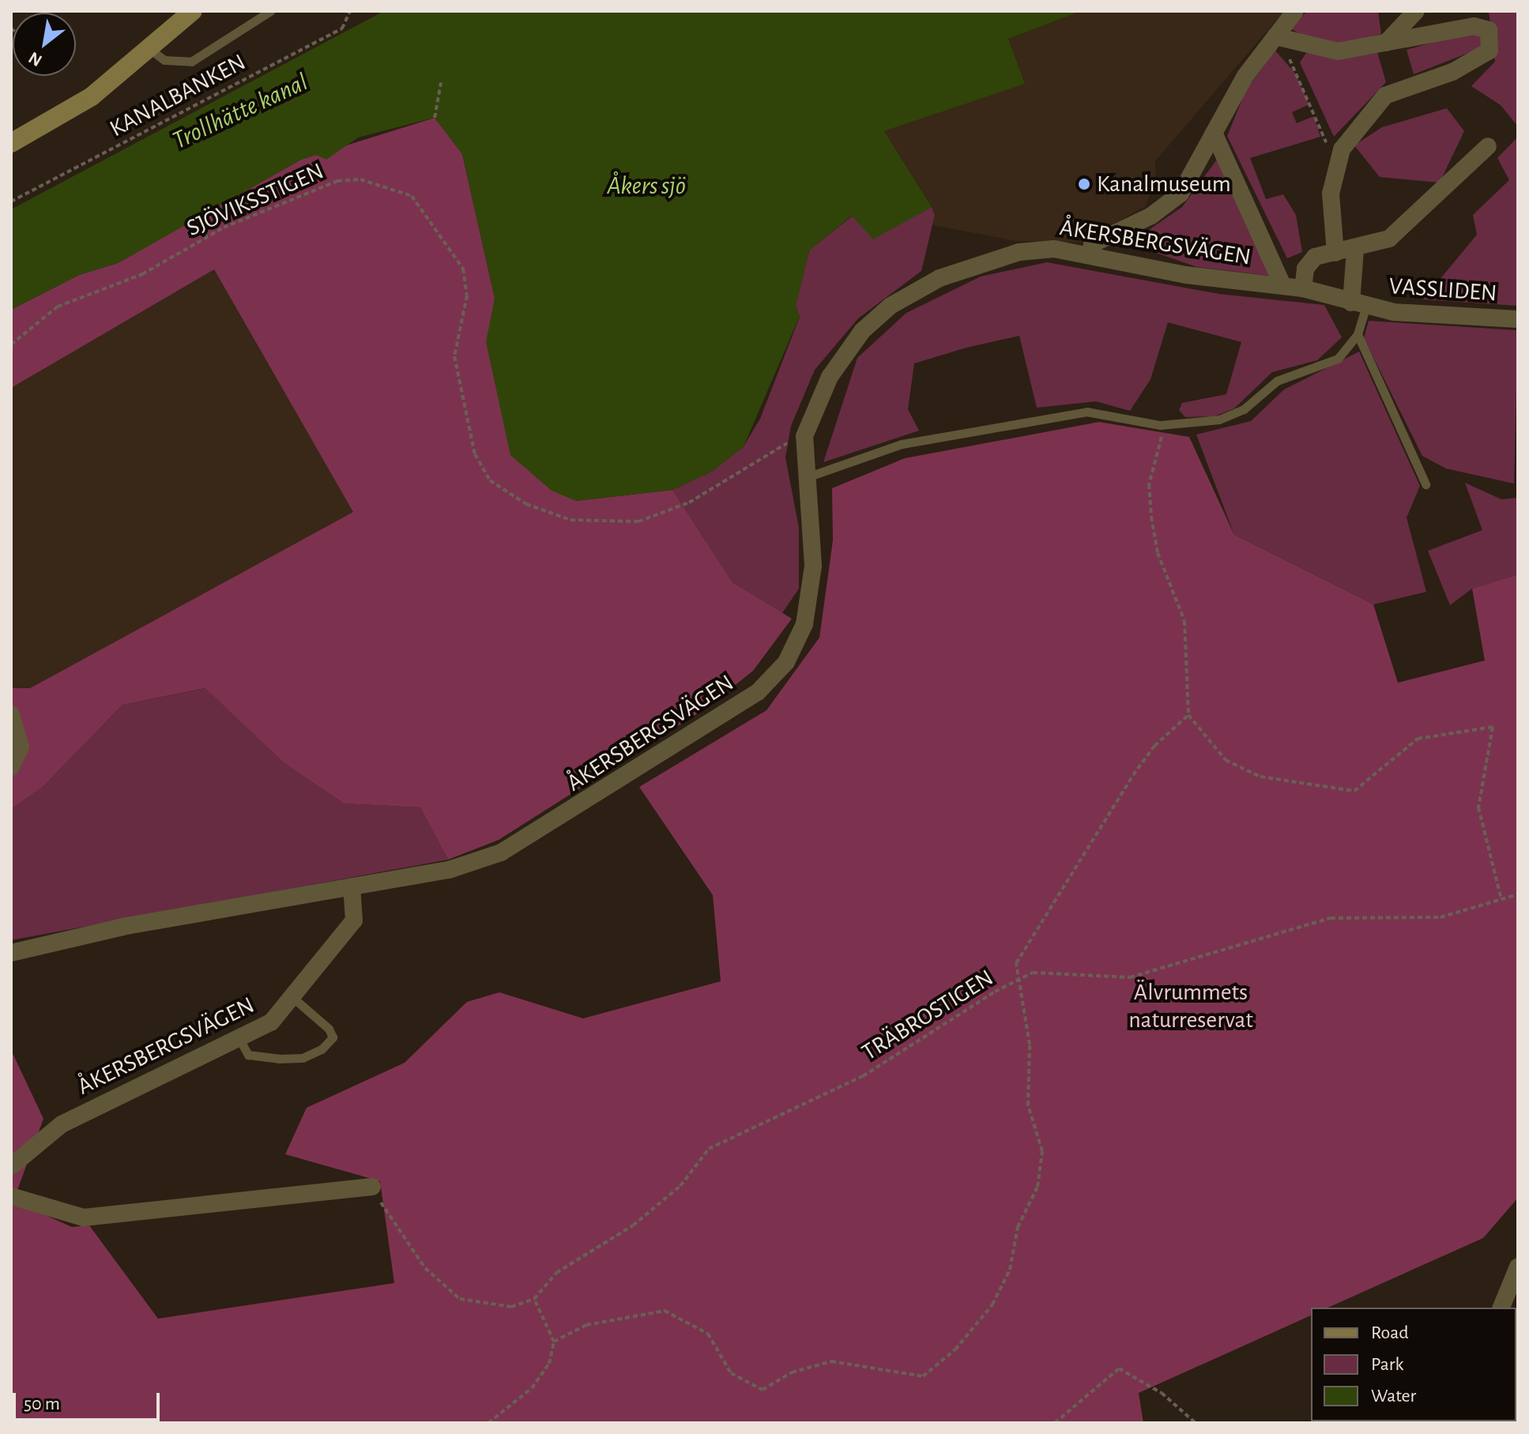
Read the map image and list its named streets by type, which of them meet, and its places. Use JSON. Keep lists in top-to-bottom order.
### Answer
{
  "streets": {
    "street": ["ÅKERSBERGSVÄGEN", "VASSLIDEN"],
    "path": ["KANALBANKEN", "SJÖVIKSSTIGEN", "TRÄBROSTIGEN"]
  },
  "crossings": [
    ["SJÖVIKSSTIGEN", "ÅKERSBERGSVÄGEN"],
    ["ÅKERSBERGSVÄGEN", "VASSLIDEN"]
  ],
  "water": ["Trollhätte kanal", "Åkers sjö"],
  "parks": ["Älvrummets naturreservat"],
  "places": ["Kanalmuseum"],
  "legend": ["Road", "Park", "Water"],
  "scale_bar": "50 m",
  "north": "bottom left"
}
